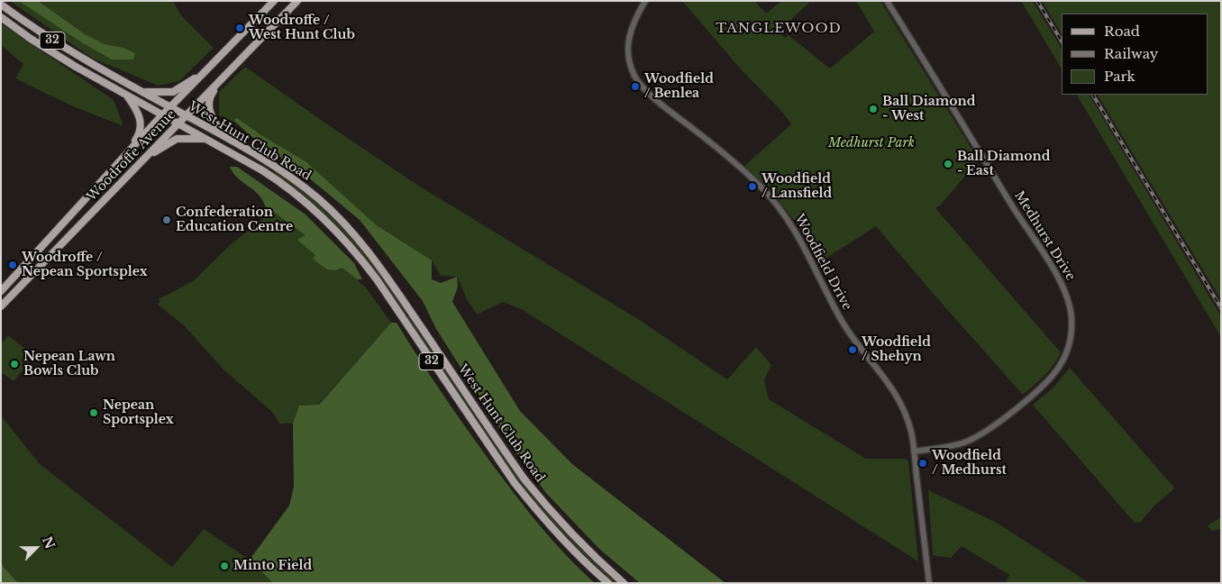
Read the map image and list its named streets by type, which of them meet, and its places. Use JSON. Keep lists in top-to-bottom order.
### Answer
{
  "streets": {
    "main road": ["32", "West Hunt Club Road", "Woodroffe Avenue"],
    "street": ["Medhurst Drive", "Woodfield Drive"]
  },
  "crossings": [
    ["West Hunt Club Road", "Woodroffe Avenue"],
    ["Medhurst Drive", "Woodfield Drive"]
  ],
  "districts": ["TANGLEWOOD"],
  "parks": ["Medhurst Park"],
  "places": [
    "Woodroffe / West Hunt Club",
    "Woodfield / Benlea",
    "Ball Diamond - West",
    "Ball Diamond - East",
    "Woodfield / Lansfield",
    "Confederation Education Centre",
    "Woodroffe / Nepean Sportsplex",
    "Woodfield / Shehyn",
    "Nepean Lawn Bowls Club",
    "Nepean Sportsplex",
    "Woodfield / Medhurst",
    "Minto Field"
  ],
  "legend": ["Road", "Railway", "Park"],
  "north": "top right"
}
